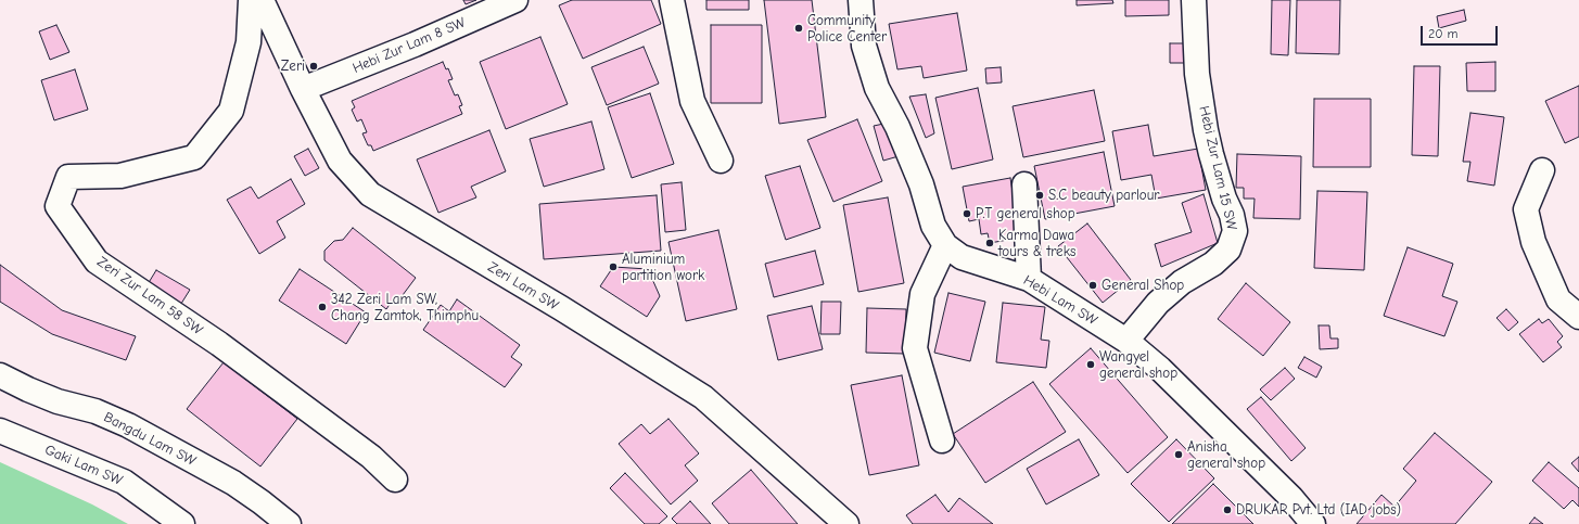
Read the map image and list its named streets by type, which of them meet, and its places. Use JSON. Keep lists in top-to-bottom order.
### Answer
{
  "streets": {
    "street": [
      "Hebi Zur Lam 8 SW",
      "Hebi Zur Lam 15 SW",
      "Zeri Lam SW",
      "Zeri Zur Lam 58 SW",
      "Hebi Lam SW",
      "Bangdu Lam SW",
      "Gaki Lam SW"
    ]
  },
  "crossings": [
    ["Hebi Zur Lam 8 SW", "Zeri Lam SW"],
    ["Hebi Zur Lam 15 SW", "Hebi Lam SW"]
  ],
  "places": [
    "Community Police Center",
    "Zeri",
    "S.C beauty parlour",
    "P.T general shop",
    "Karma Dawa tours & treks",
    "Aluminium partition work",
    "General Shop",
    "342 Zeri Lam SW, Chang Zamtok, Thimphu",
    "Wangyel general shop",
    "Anisha general shop",
    "DRUKAR Pvt. Ltd (IAD jobs)"
  ],
  "scale_bar": "20 m"
}
